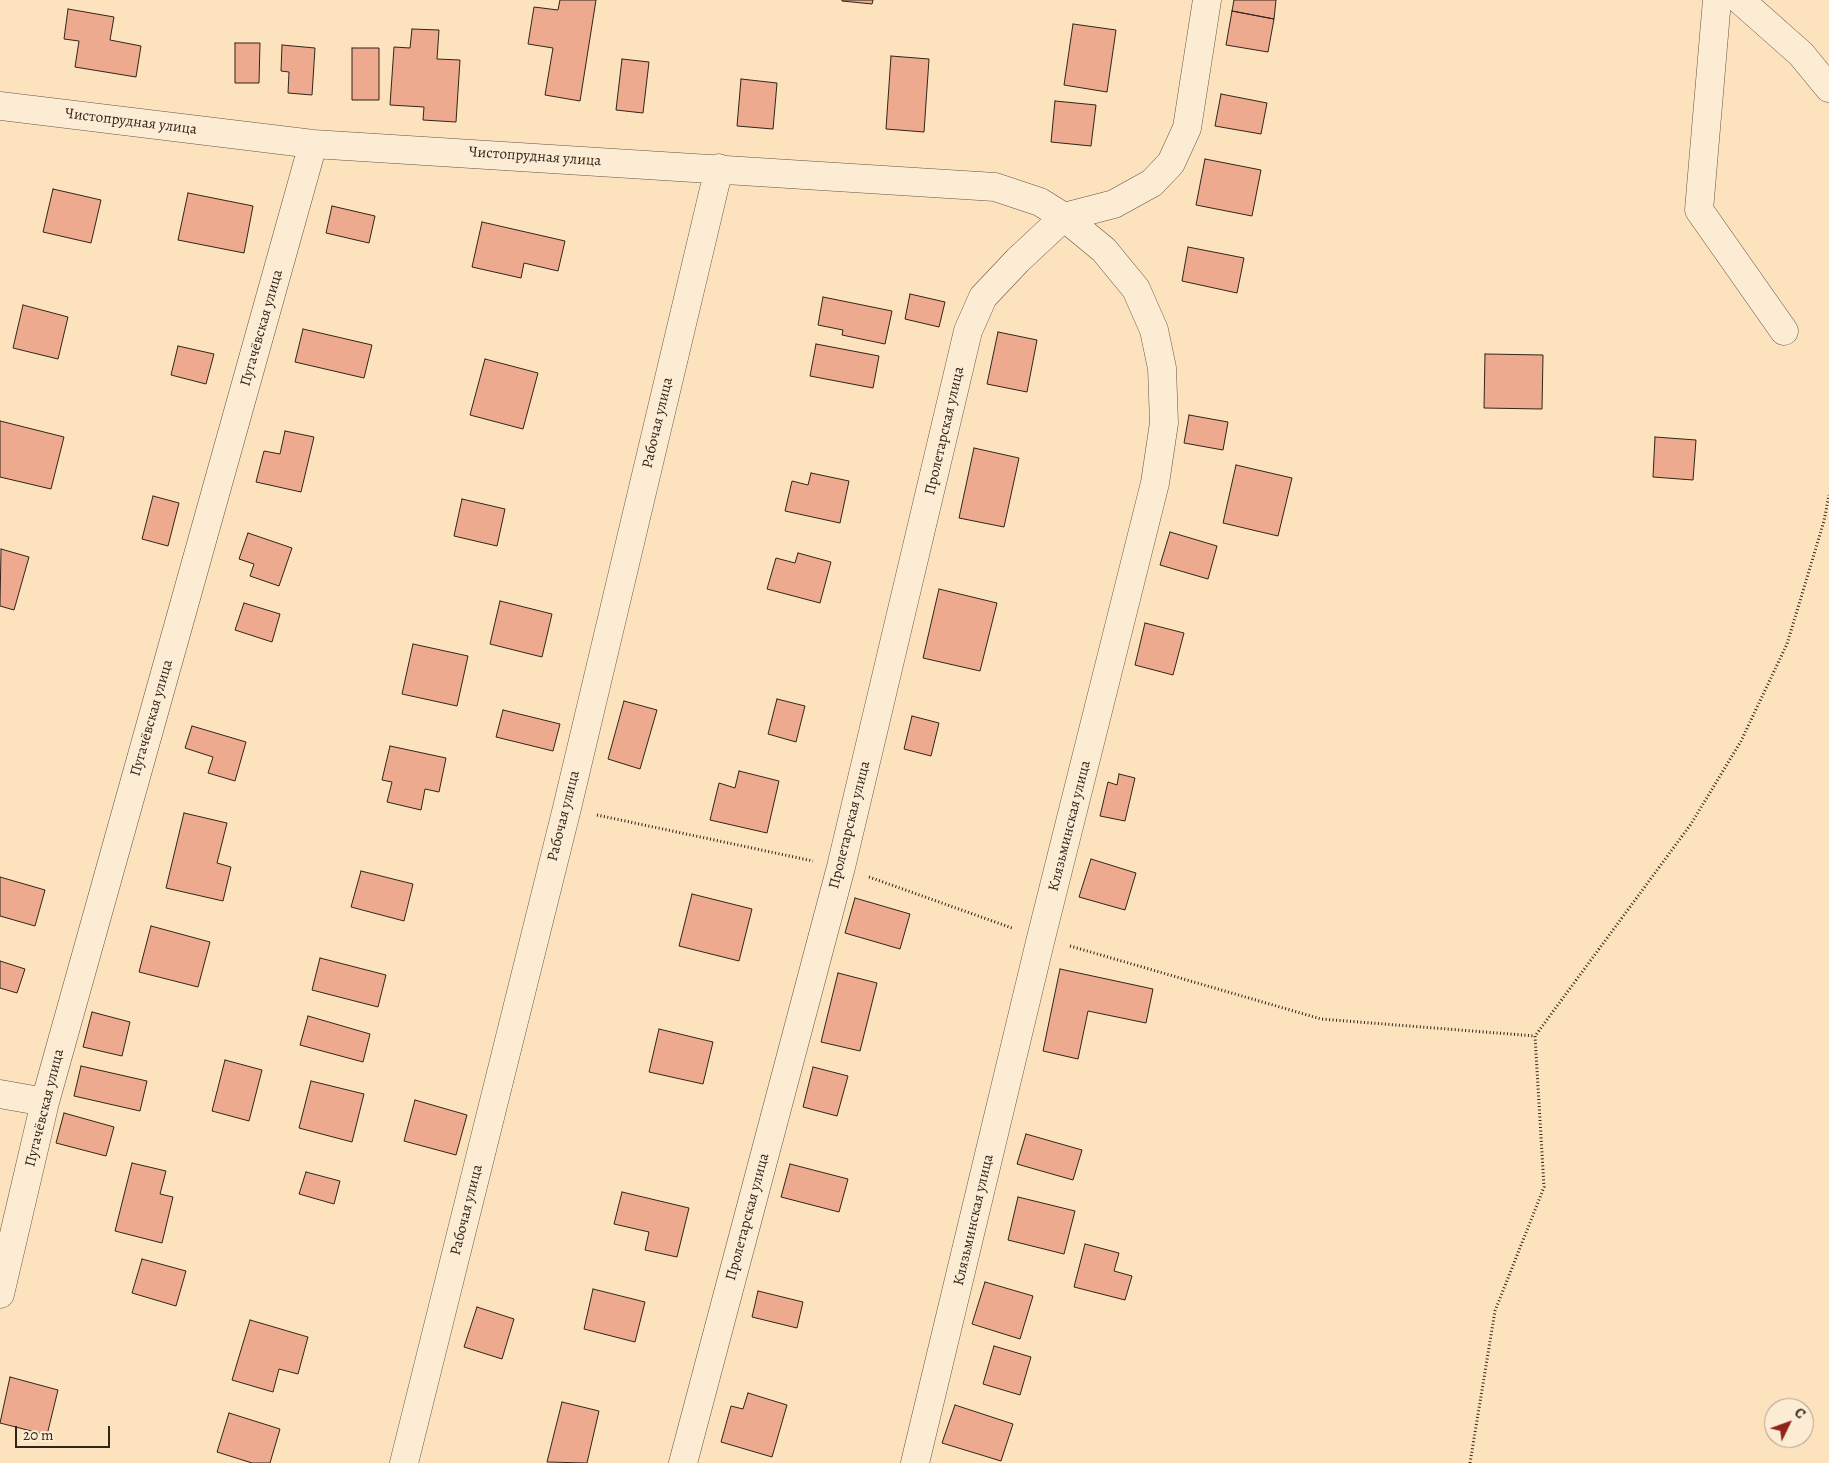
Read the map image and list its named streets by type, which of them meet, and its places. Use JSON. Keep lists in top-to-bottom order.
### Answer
{
  "streets": {
    "street": [
      "Чистопрудная улица",
      "Пугачёвская улица",
      "Рабочая улица",
      "Пролетарская улица",
      "Клязьминская улица"
    ]
  },
  "crossings": [
    ["Чистопрудная улица", "Пугачёвская улица"],
    ["Чистопрудная улица", "Рабочая улица"],
    ["Чистопрудная улица", "Пролетарская улица"],
    ["Чистопрудная улица", "Клязьминская улица"],
    ["Пролетарская улица", "Клязьминская улица"]
  ],
  "scale_bar": "20 m",
  "north": "top right"
}
